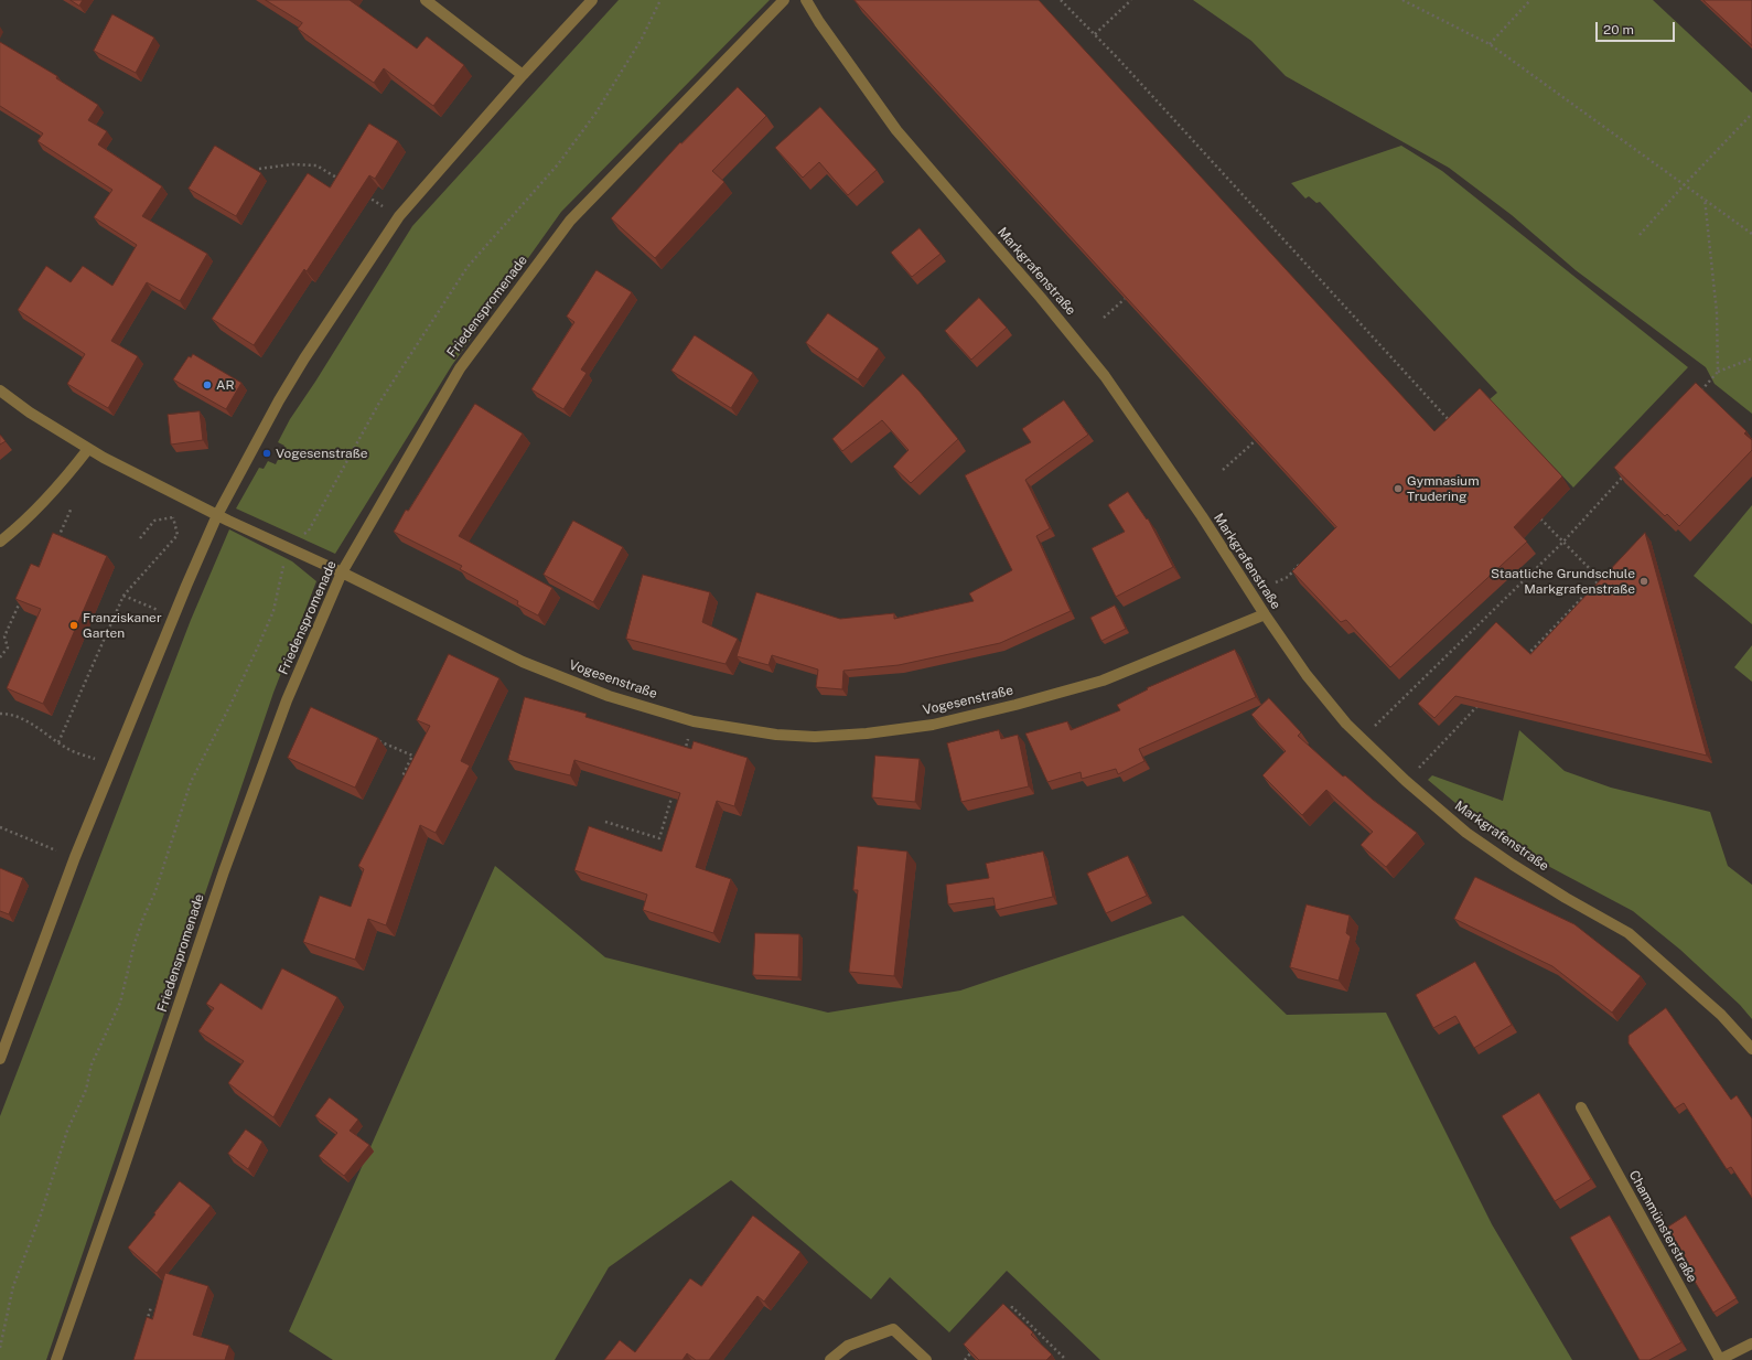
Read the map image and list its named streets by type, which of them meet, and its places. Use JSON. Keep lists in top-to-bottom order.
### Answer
{
  "streets": {
    "street": [
      "Markgrafenstraße",
      "Friedenspromenade",
      "Vogesenstraße",
      "Chammünsterstraße"
    ]
  },
  "crossings": [
    ["Markgrafenstraße", "Vogesenstraße"],
    ["Friedenspromenade", "Vogesenstraße"]
  ],
  "places": [
    "AR",
    "Vogesenstraße",
    "Gymnasium Trudering",
    "Staatliche Grundschule Markgrafenstraße",
    "Franziskaner Garten"
  ],
  "scale_bar": "20 m"
}
